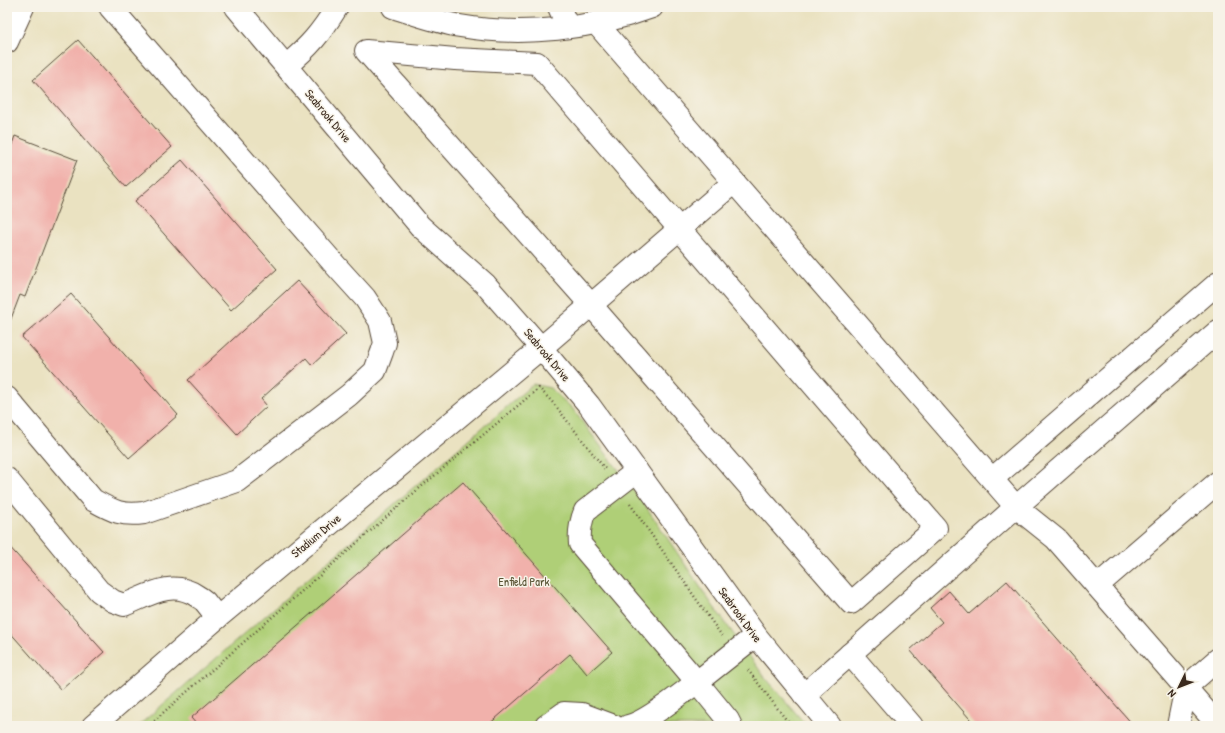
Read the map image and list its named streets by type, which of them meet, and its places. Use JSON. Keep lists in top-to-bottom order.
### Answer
{
  "streets": {
    "street": ["Seabrook Drive", "Stadium Drive"]
  },
  "crossings": [
    ["Seabrook Drive", "Stadium Drive"]
  ],
  "parks": ["Enfield Park"],
  "north": "bottom left"
}
